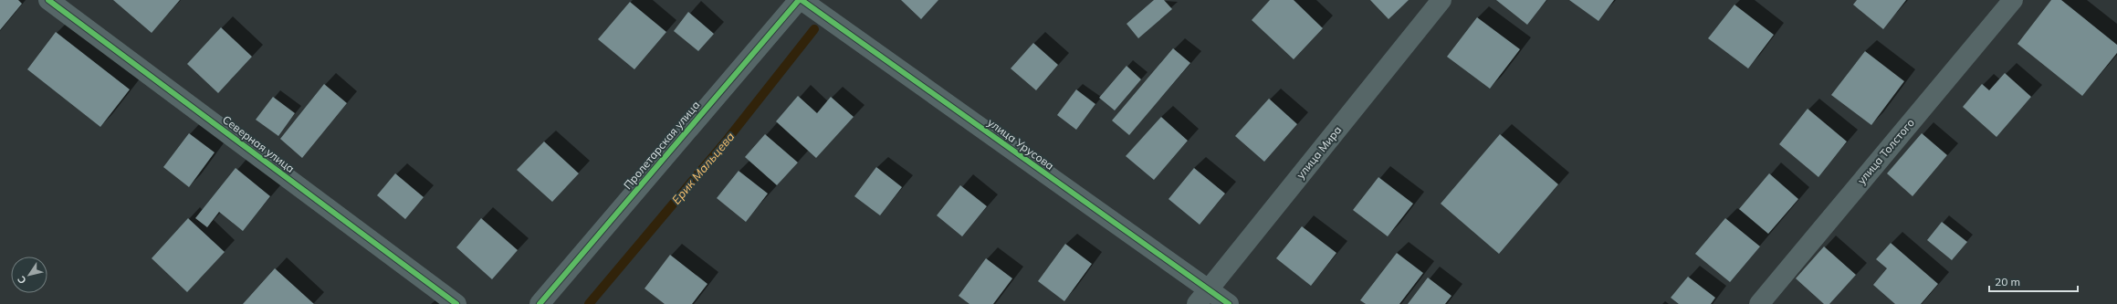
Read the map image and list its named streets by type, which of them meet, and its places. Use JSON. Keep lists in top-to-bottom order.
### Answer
{
  "streets": {
    "street": [
      "Северная улица",
      "улица Урусова",
      "Пролетарская улица",
      "улица Толстого",
      "улица Мира"
    ]
  },
  "crossings": [
    ["улица Урусова", "улица Мира"]
  ],
  "water": ["Ерик Мальцева"],
  "scale_bar": "20 m",
  "north": "bottom left"
}
